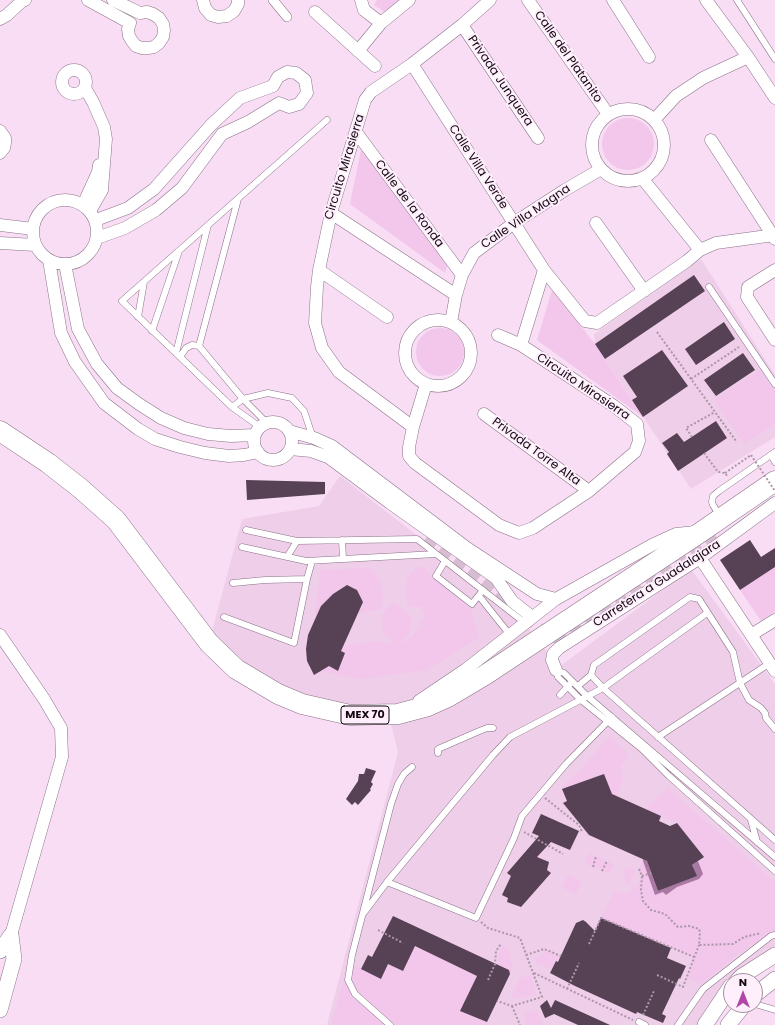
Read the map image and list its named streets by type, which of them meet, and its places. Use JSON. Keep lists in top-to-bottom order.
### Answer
{
  "streets": {
    "highway": ["MEX 70"],
    "street": [
      "Calle del Platanito",
      "Privada Junquera",
      "Circuito Mirasierra",
      "Calle Villa Verde",
      "Calle de la Ronda",
      "Calle Villa Magna",
      "Privada Torre Alta",
      "Carretera a Guadalajara"
    ]
  },
  "crossings": [
    ["Calle del Platanito", "Calle Villa Magna"],
    ["Privada Junquera", "Circuito Mirasierra"],
    ["Circuito Mirasierra", "Calle Villa Verde"],
    ["Circuito Mirasierra", "Calle de la Ronda"],
    ["Circuito Mirasierra", "Privada Torre Alta"],
    ["Calle Villa Verde", "Calle Villa Magna"],
    ["Calle de la Ronda", "Calle Villa Magna"]
  ],
  "north": "top"
}
